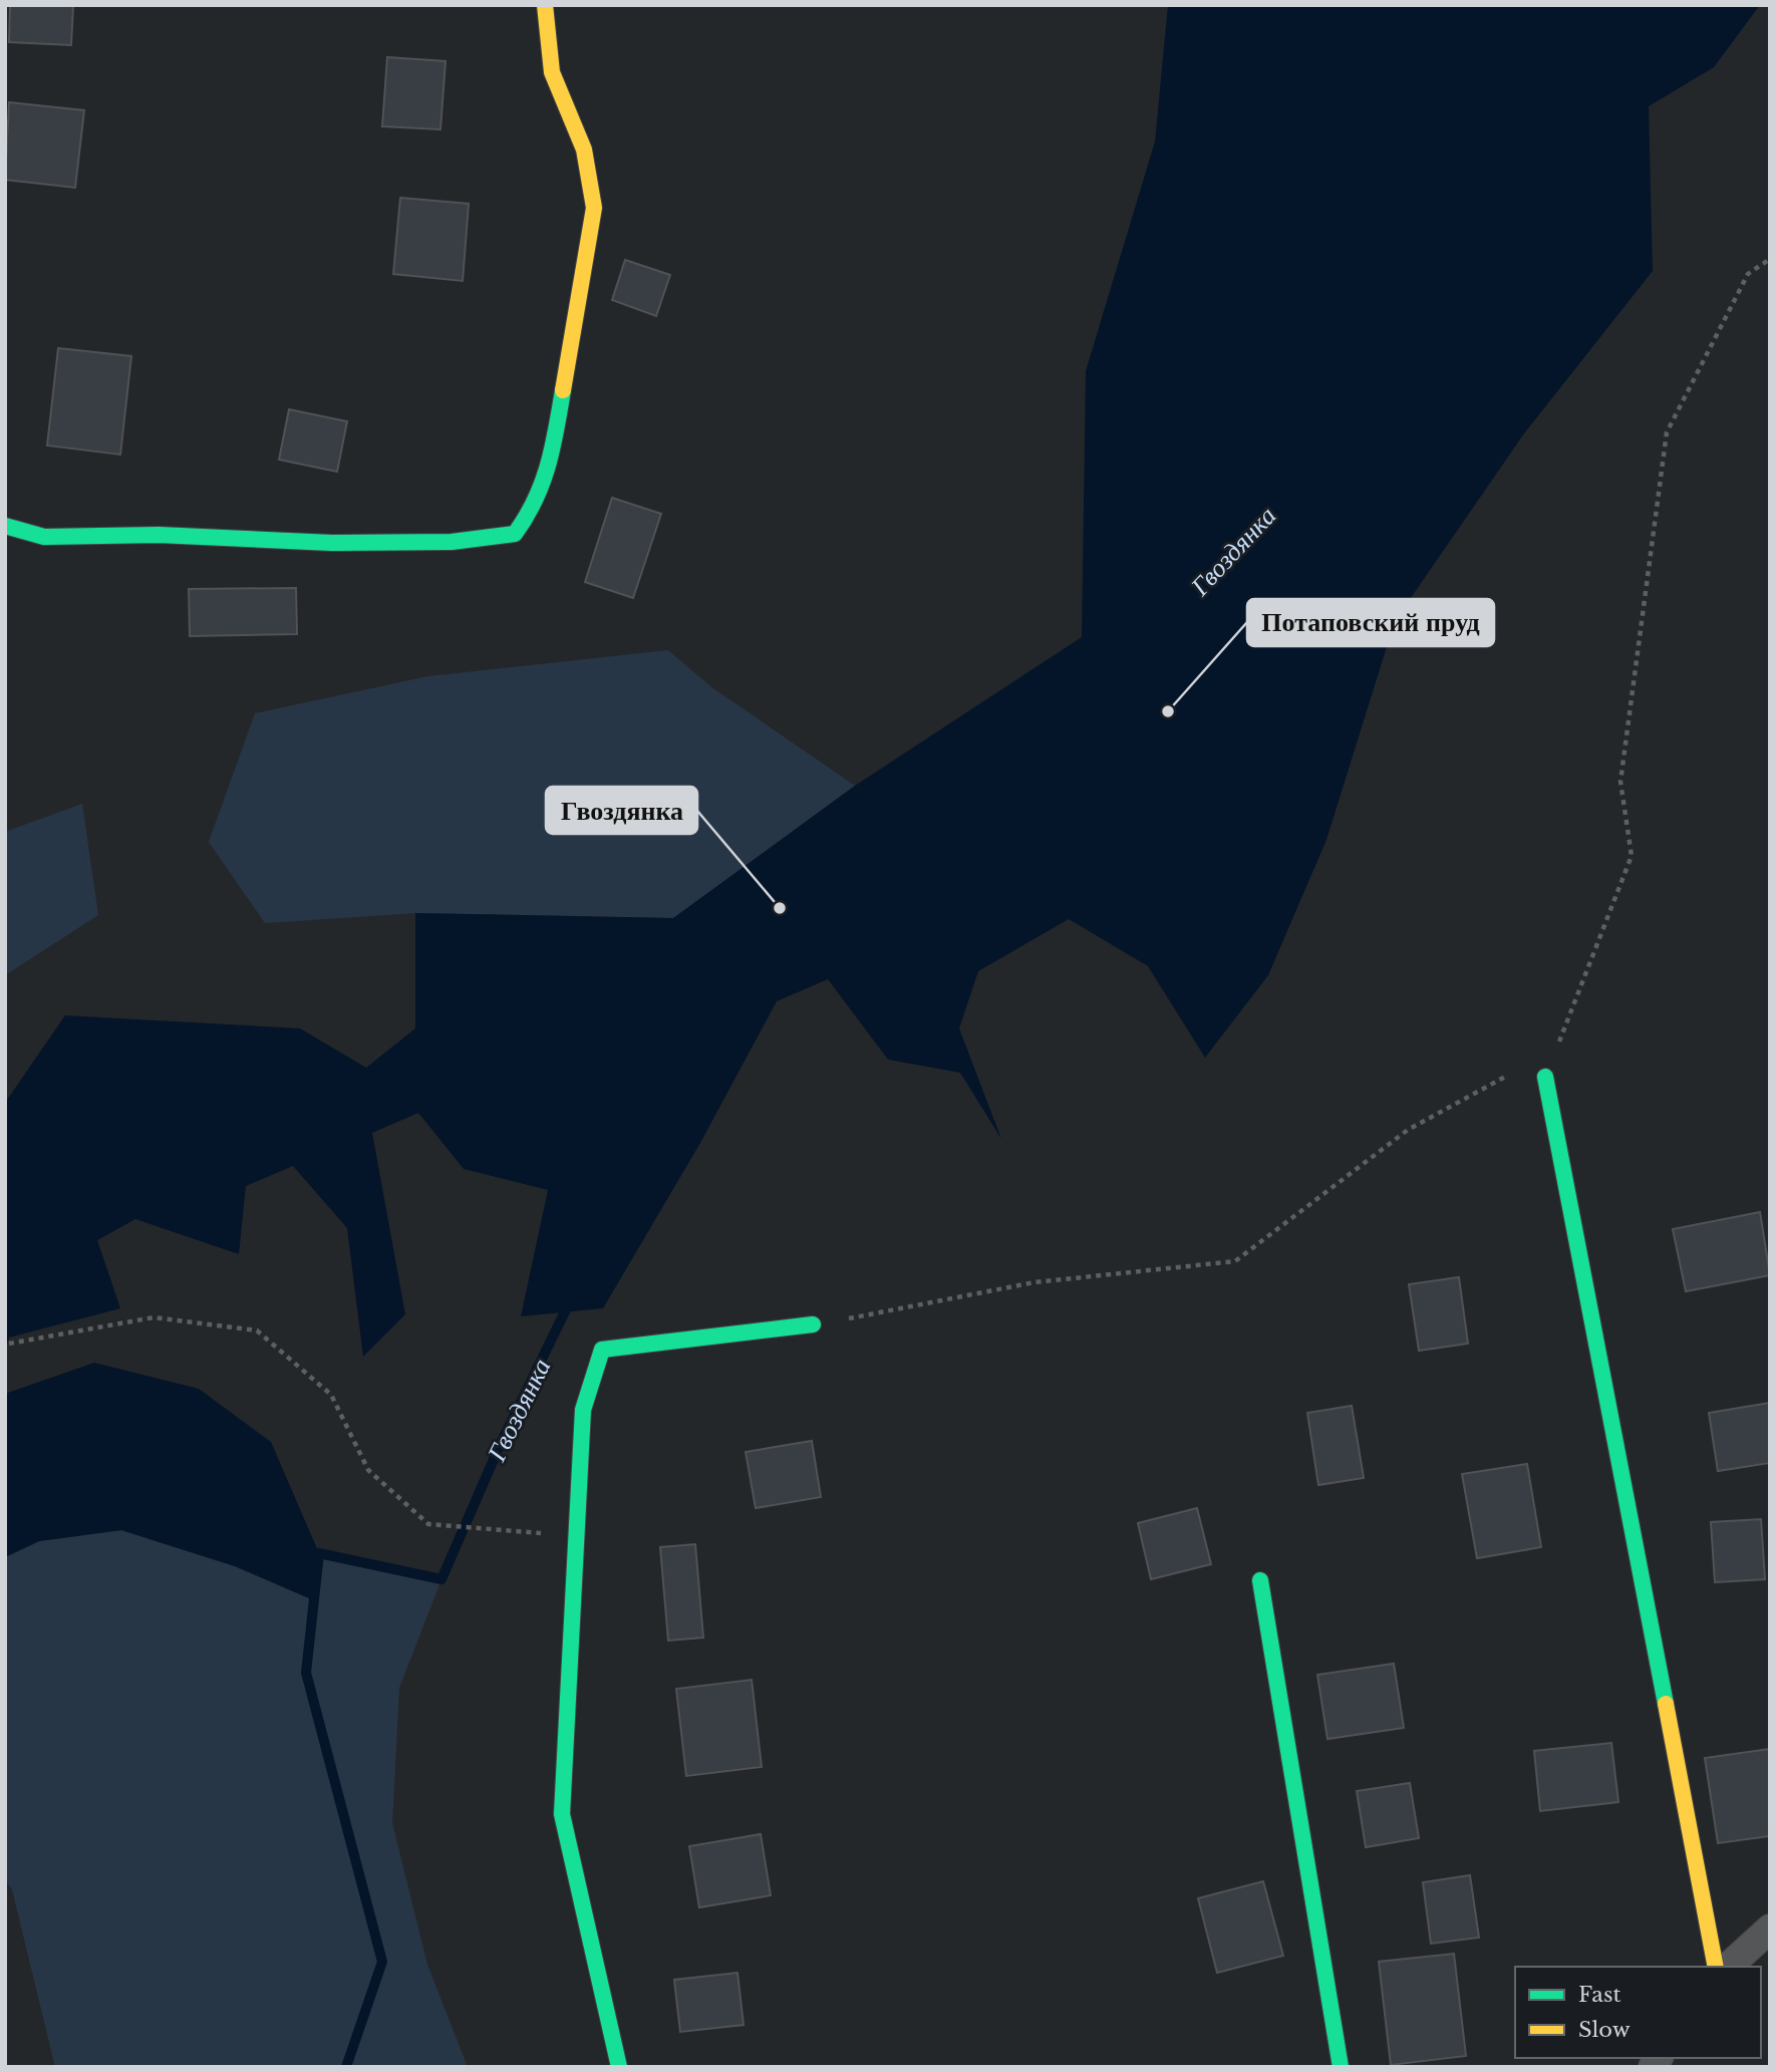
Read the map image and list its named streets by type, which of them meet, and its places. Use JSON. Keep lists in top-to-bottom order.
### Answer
{
  "water": ["Гвоздянка"],
  "places": ["Потаповский пруд", "Гвоздянка"],
  "legend": ["Fast", "Slow"]
}
